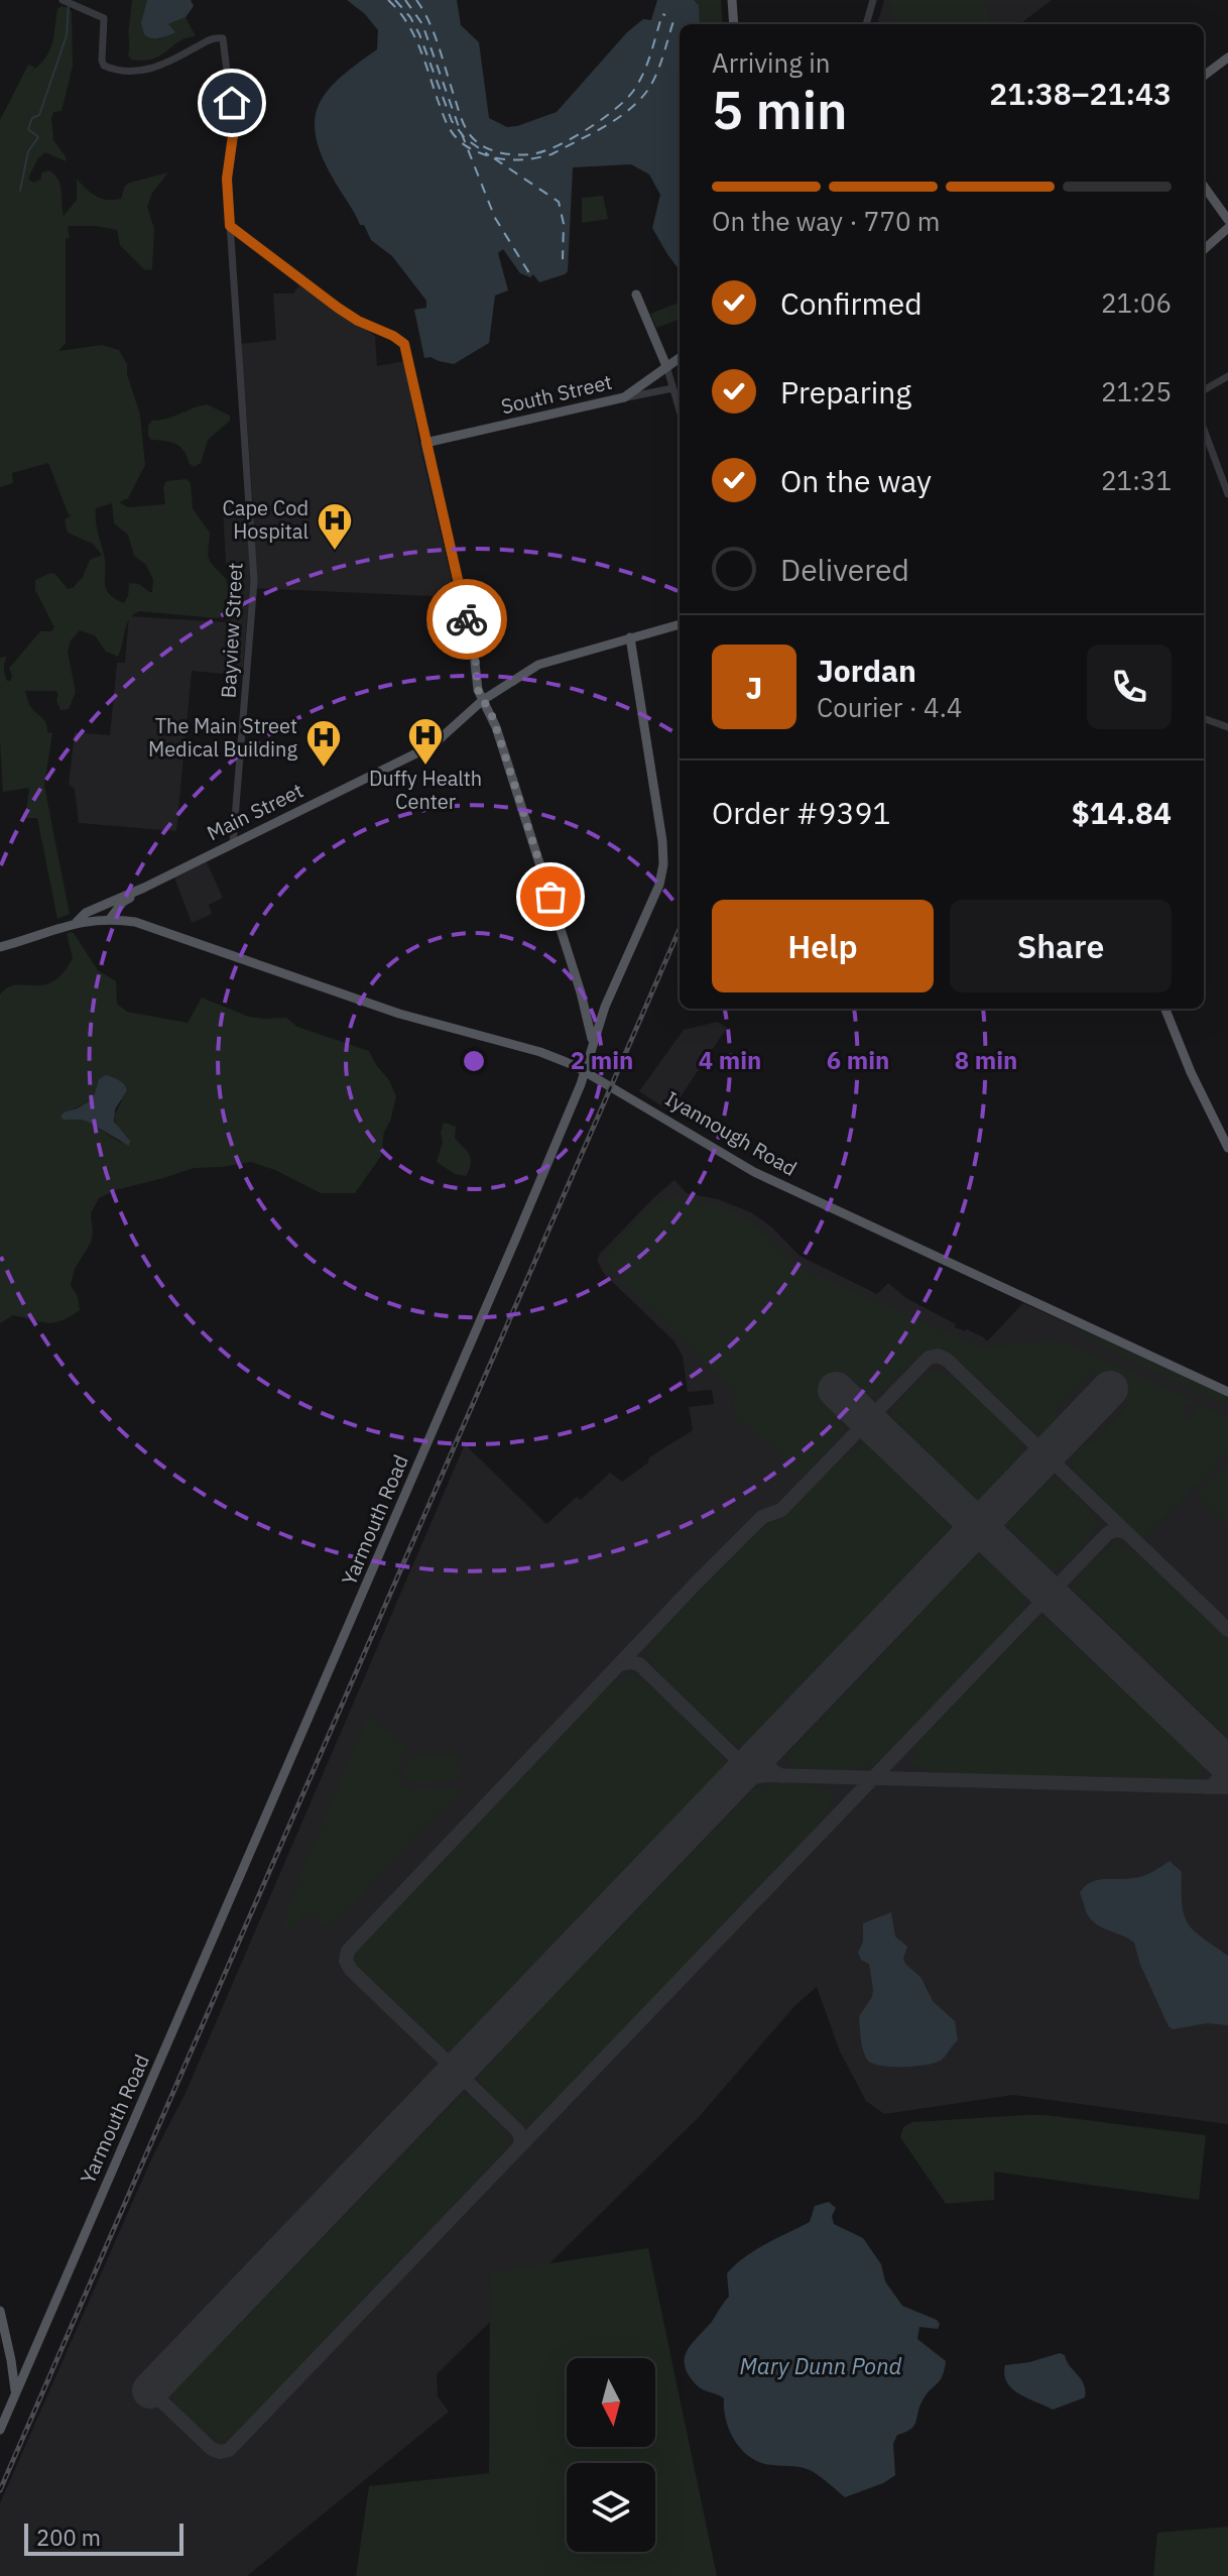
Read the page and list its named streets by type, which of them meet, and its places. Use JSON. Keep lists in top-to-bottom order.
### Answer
{
  "streets": {
    "main road": [
      "South Street",
      "Main Street",
      "Iyannough Road",
      "Yarmouth Road"
    ],
    "street": ["Bayview Street"]
  },
  "crossings": [
    ["Bayview Street", "Main Street"],
    ["Main Street", "Iyannough Road"],
    ["Main Street", "Yarmouth Road"],
    ["Iyannough Road", "Yarmouth Road"]
  ],
  "water": ["Mary Dunn Pond"],
  "places": {
    "hospital": ["Cape Cod Hospital", "Duffy Health Center", "The Main Street Medical Building"]
  },
  "scale_bar": "200 m",
  "north": "bottom",
  "page": {
    "heading": ["5 min", "Arriving in", "21:38–21:43"],
    "panel": [
      "Jordan",
      "Courier · 4.4",
      "Order #9391",
      "$14.84"
    ],
    "bar": "On the way · 770 m",
    "list": [
      ["Confirmed", "21:06"],
      ["Preparing", "21:25"],
      ["On the way", "21:31"],
      "Delivered"
    ],
    "round": "J",
    "buttons": ["Help", "Share"],
    "scale": "200 m"
  },
  "rings": [
    "2 min",
    "4 min",
    "6 min",
    "8 min"
  ]
}
